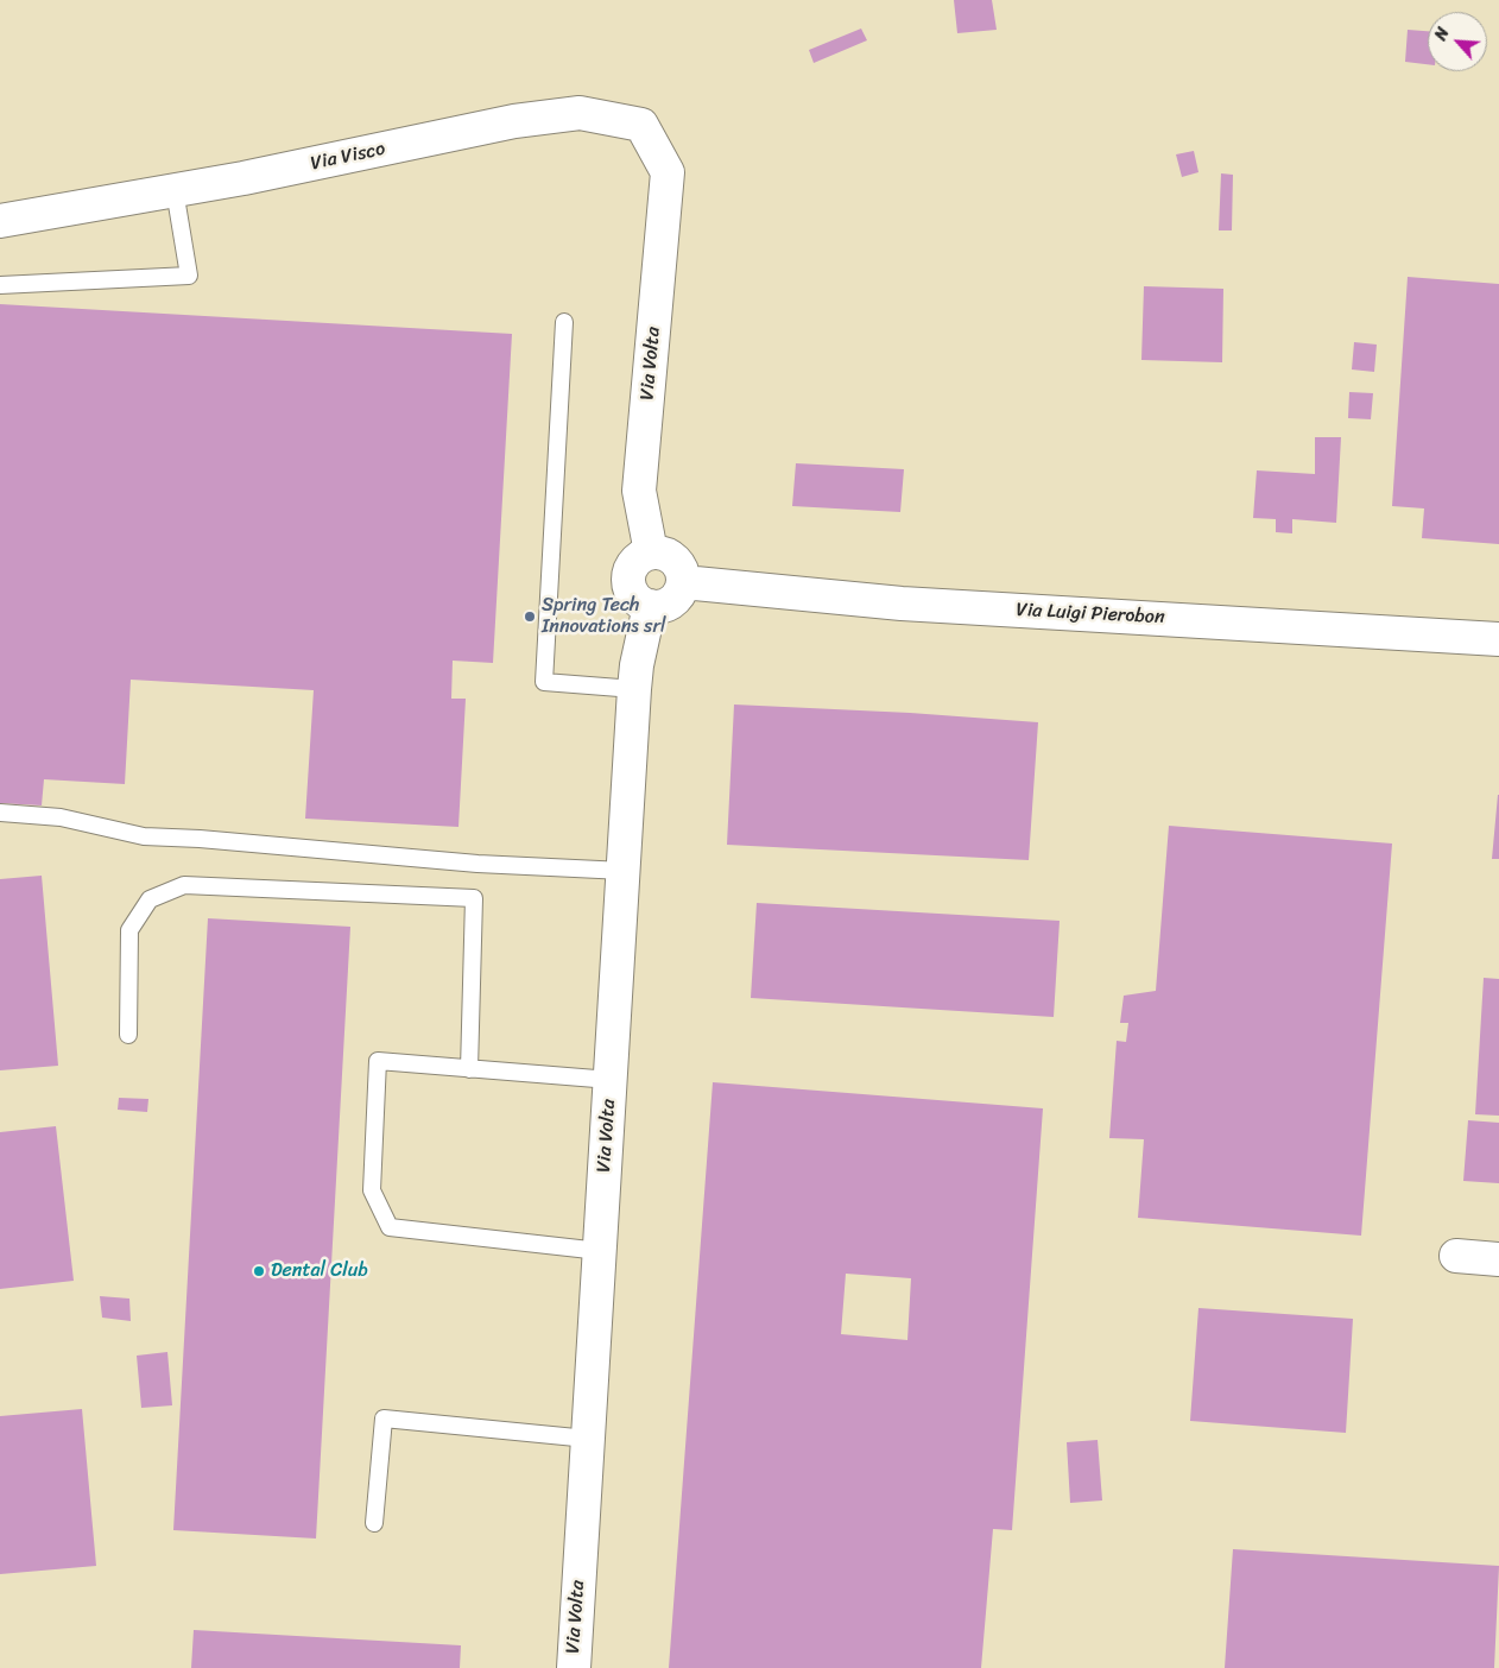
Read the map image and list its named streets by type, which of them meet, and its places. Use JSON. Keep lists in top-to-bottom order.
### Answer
{
  "streets": {
    "street": ["Via Visco", "Via Volta", "Via Luigi Pierobon"]
  },
  "crossings": [
    ["Via Visco", "Via Volta"],
    ["Via Volta", "Via Luigi Pierobon"]
  ],
  "places": ["Spring Tech Innovations srl", "Dental Club"],
  "north": "top left"
}
